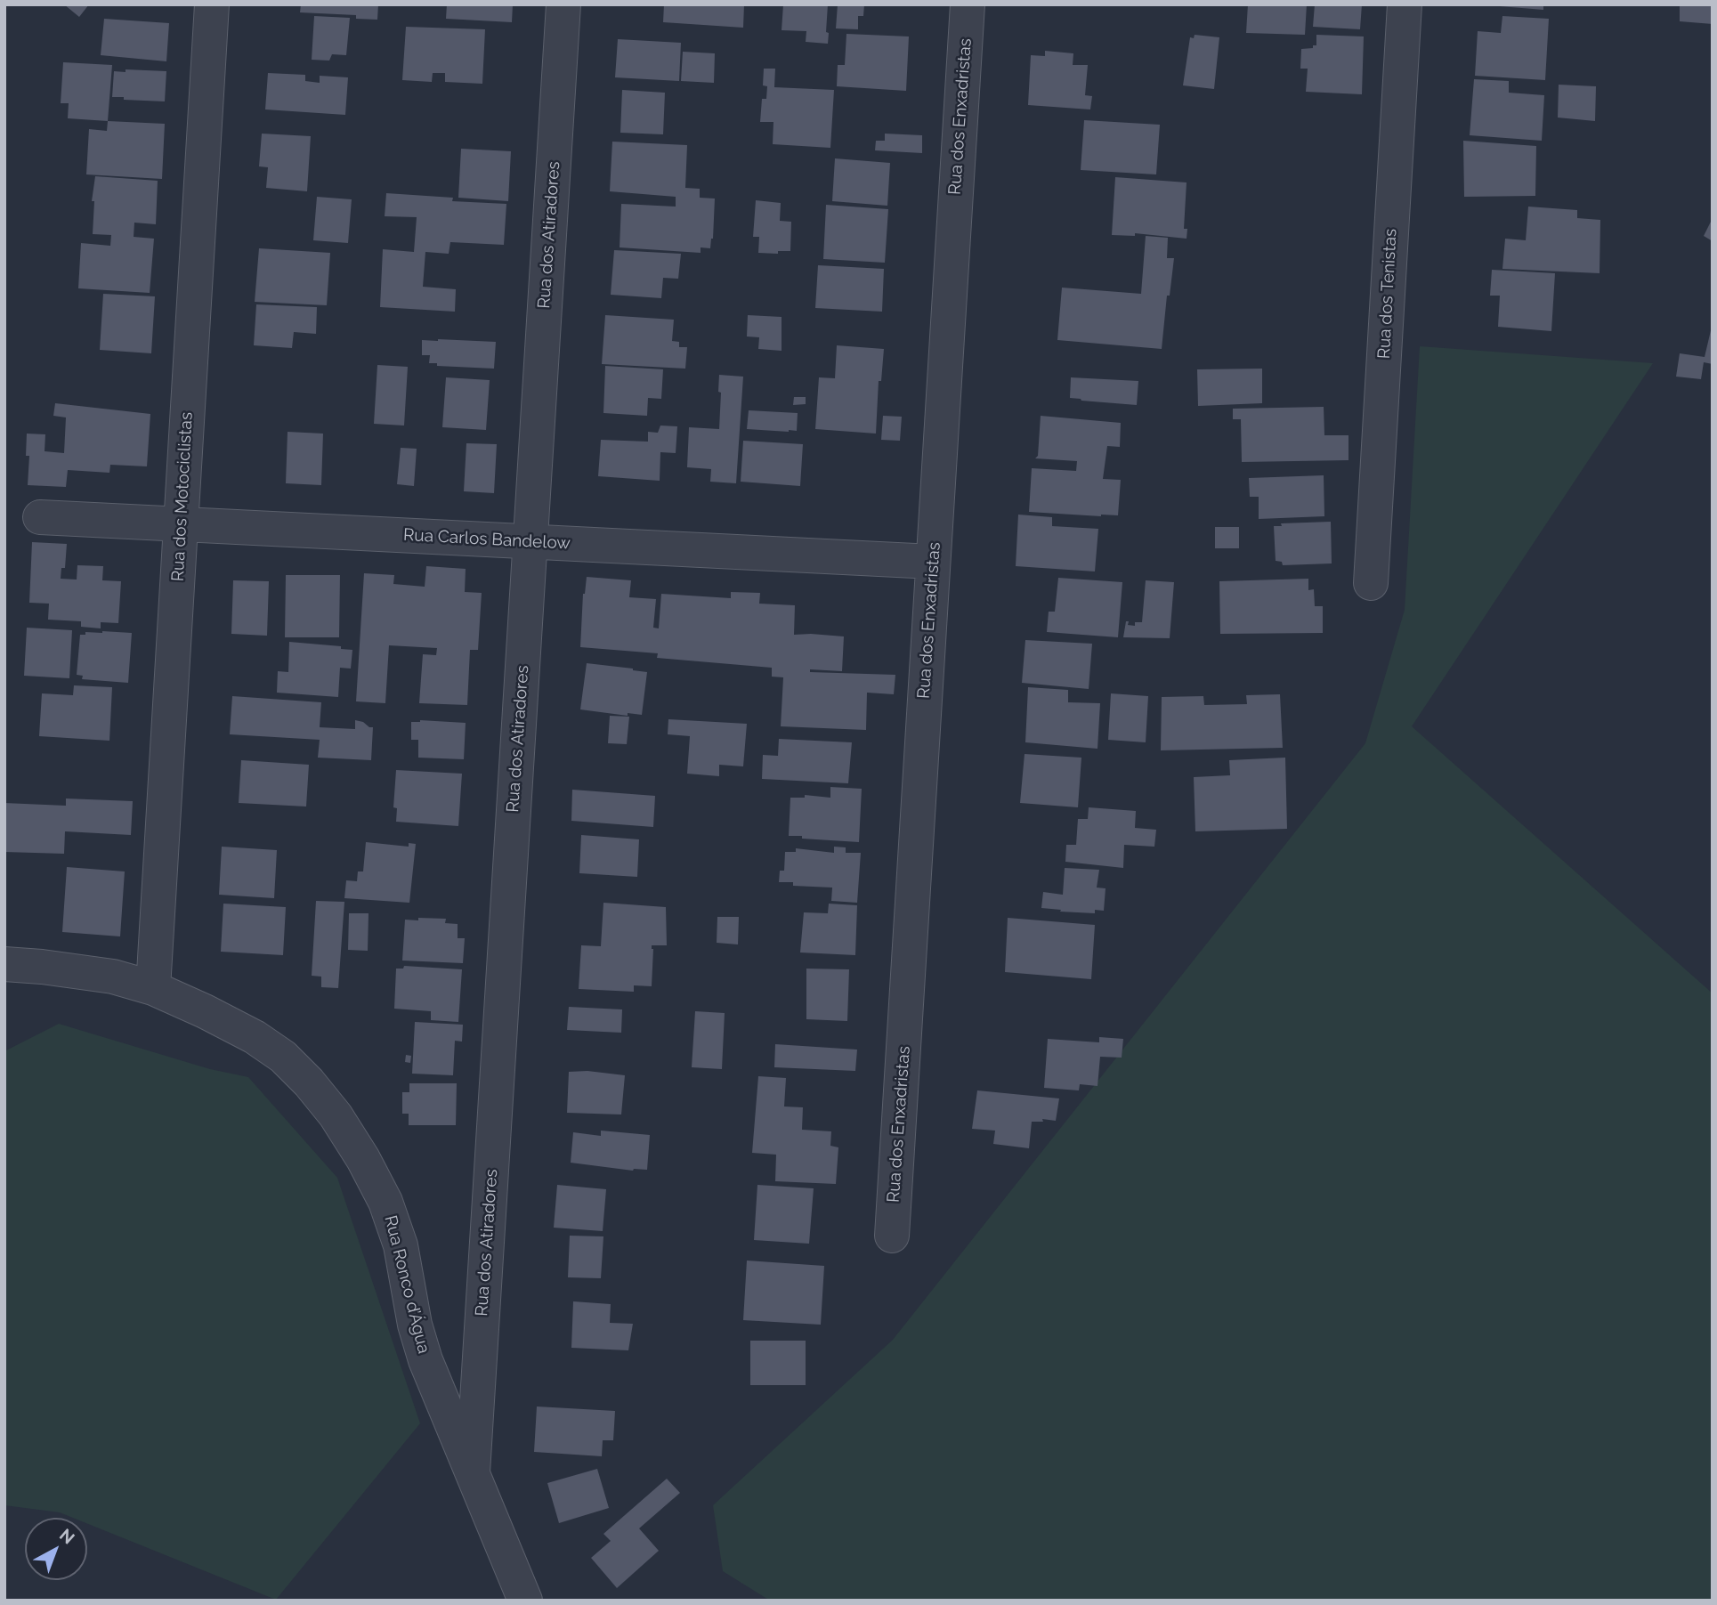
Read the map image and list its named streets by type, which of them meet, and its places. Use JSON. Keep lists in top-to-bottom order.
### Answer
{
  "streets": {
    "street": [
      "Rua dos Enxadristas",
      "Rua dos Atiradores",
      "Rua dos Tenistas",
      "Rua dos Motociclistas",
      "Rua Carlos Bandelow",
      "Rua Ronco d’Água"
    ]
  },
  "crossings": [
    ["Rua dos Enxadristas", "Rua Carlos Bandelow"],
    ["Rua dos Atiradores", "Rua Carlos Bandelow"],
    ["Rua dos Atiradores", "Rua Ronco d’Água"],
    ["Rua dos Motociclistas", "Rua Carlos Bandelow"],
    ["Rua dos Motociclistas", "Rua Ronco d’Água"]
  ],
  "north": "top right"
}
